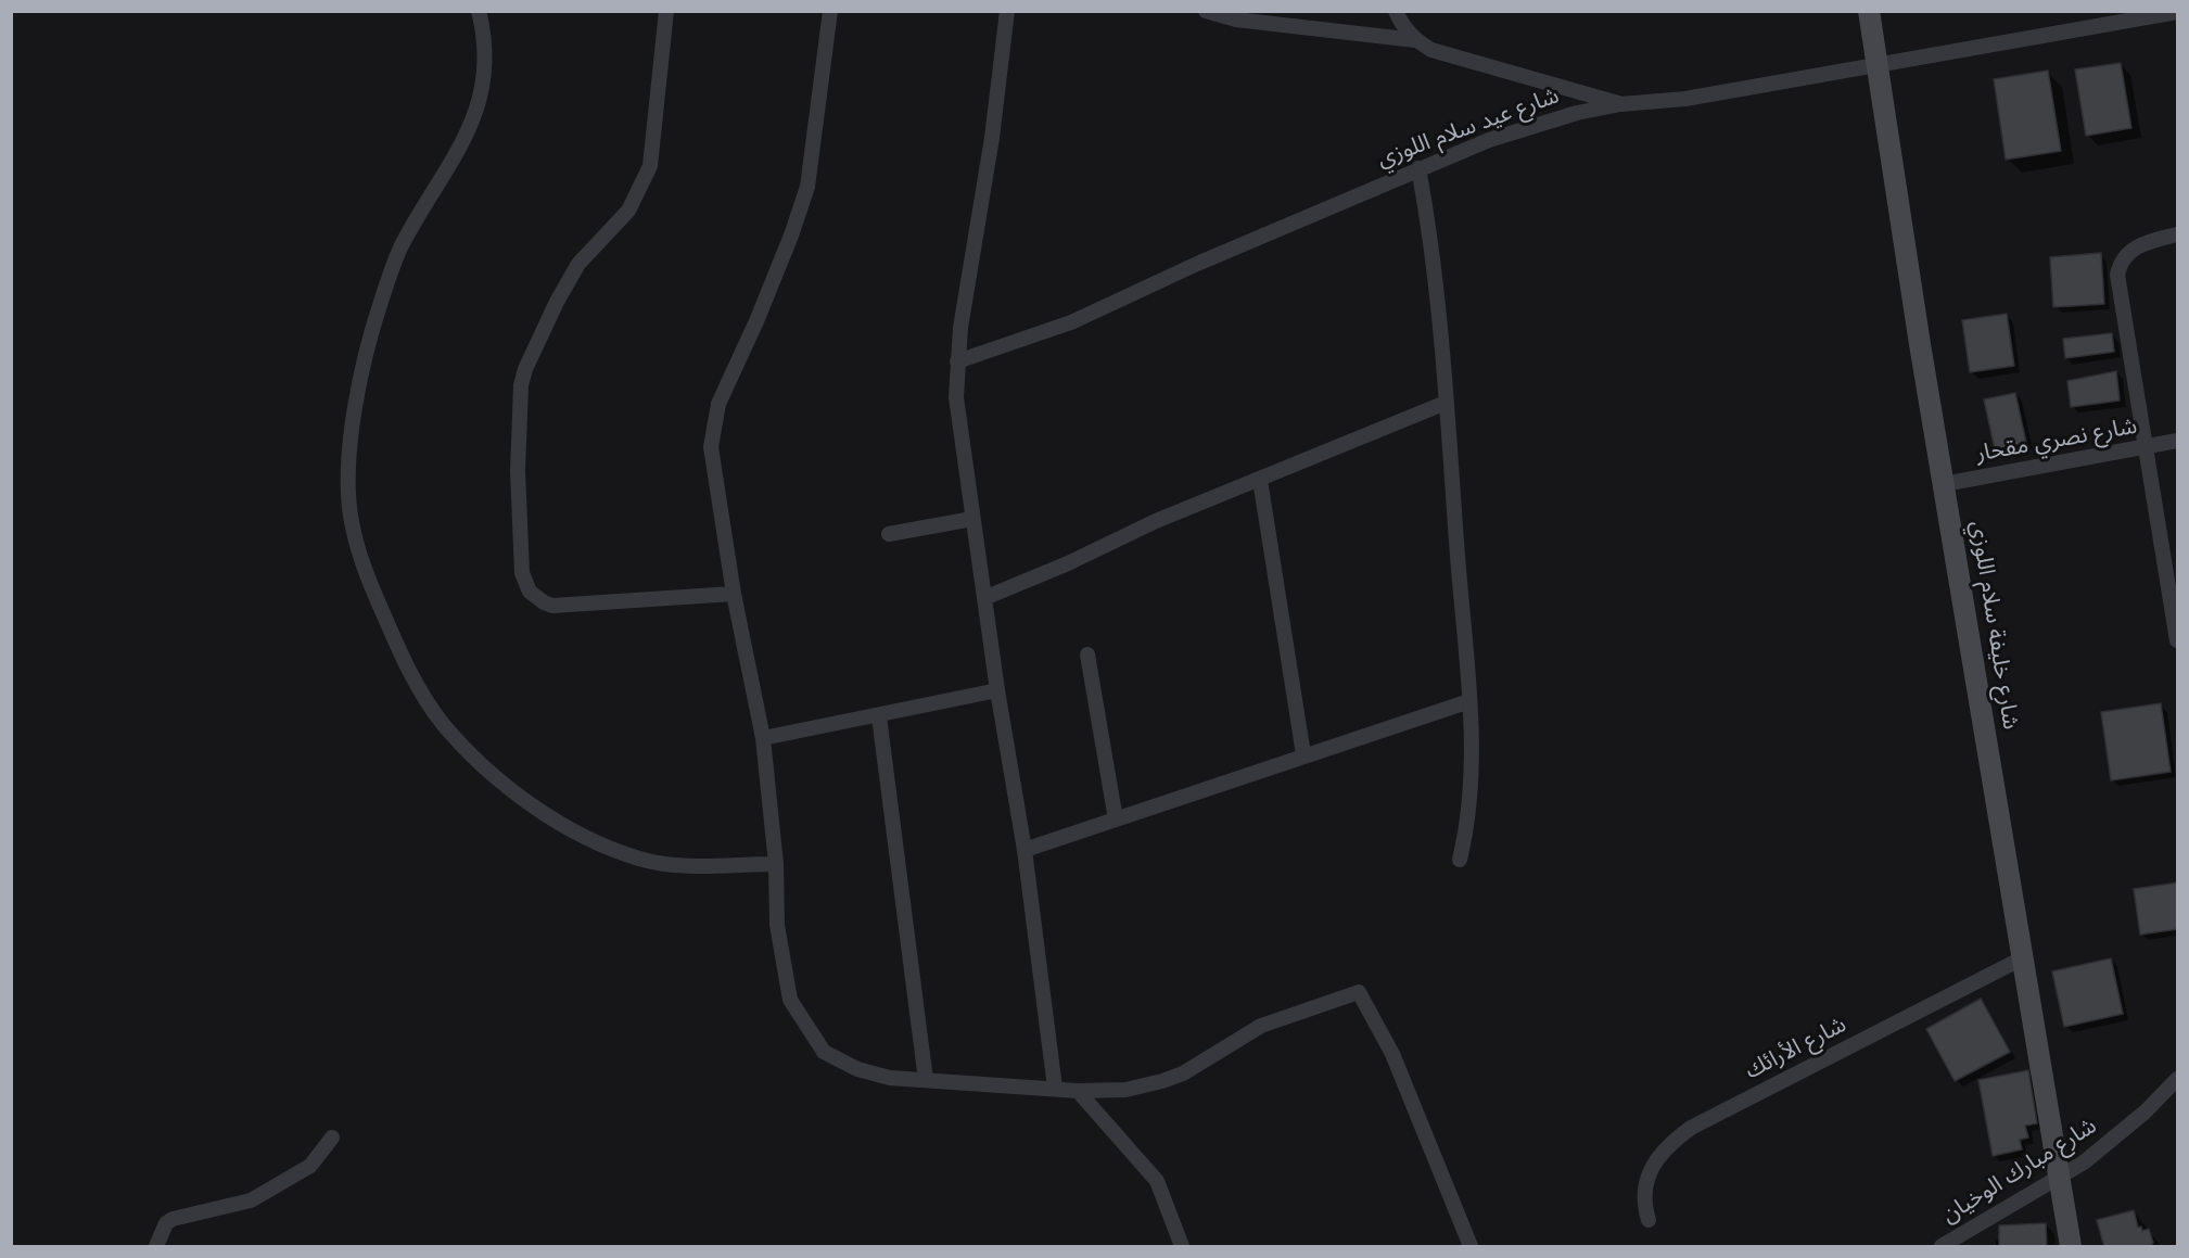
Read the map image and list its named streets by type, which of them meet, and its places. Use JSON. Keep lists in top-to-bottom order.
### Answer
{
  "streets": {
    "street": [
      "شارع عيد سلام اللوزي",
      "شارع نصري مقحار",
      "شارع خليفة سلام اللوزي",
      "شارع الأرائك",
      "شارع مبارك الوخيان"
    ]
  },
  "crossings": [
    ["شارع عيد سلام اللوزي", "شارع خليفة سلام اللوزي"],
    ["شارع نصري مقحار", "شارع خليفة سلام اللوزي"],
    ["شارع خليفة سلام اللوزي", "شارع الأرائك"],
    ["شارع خليفة سلام اللوزي", "شارع مبارك الوخيان"]
  ]
}
